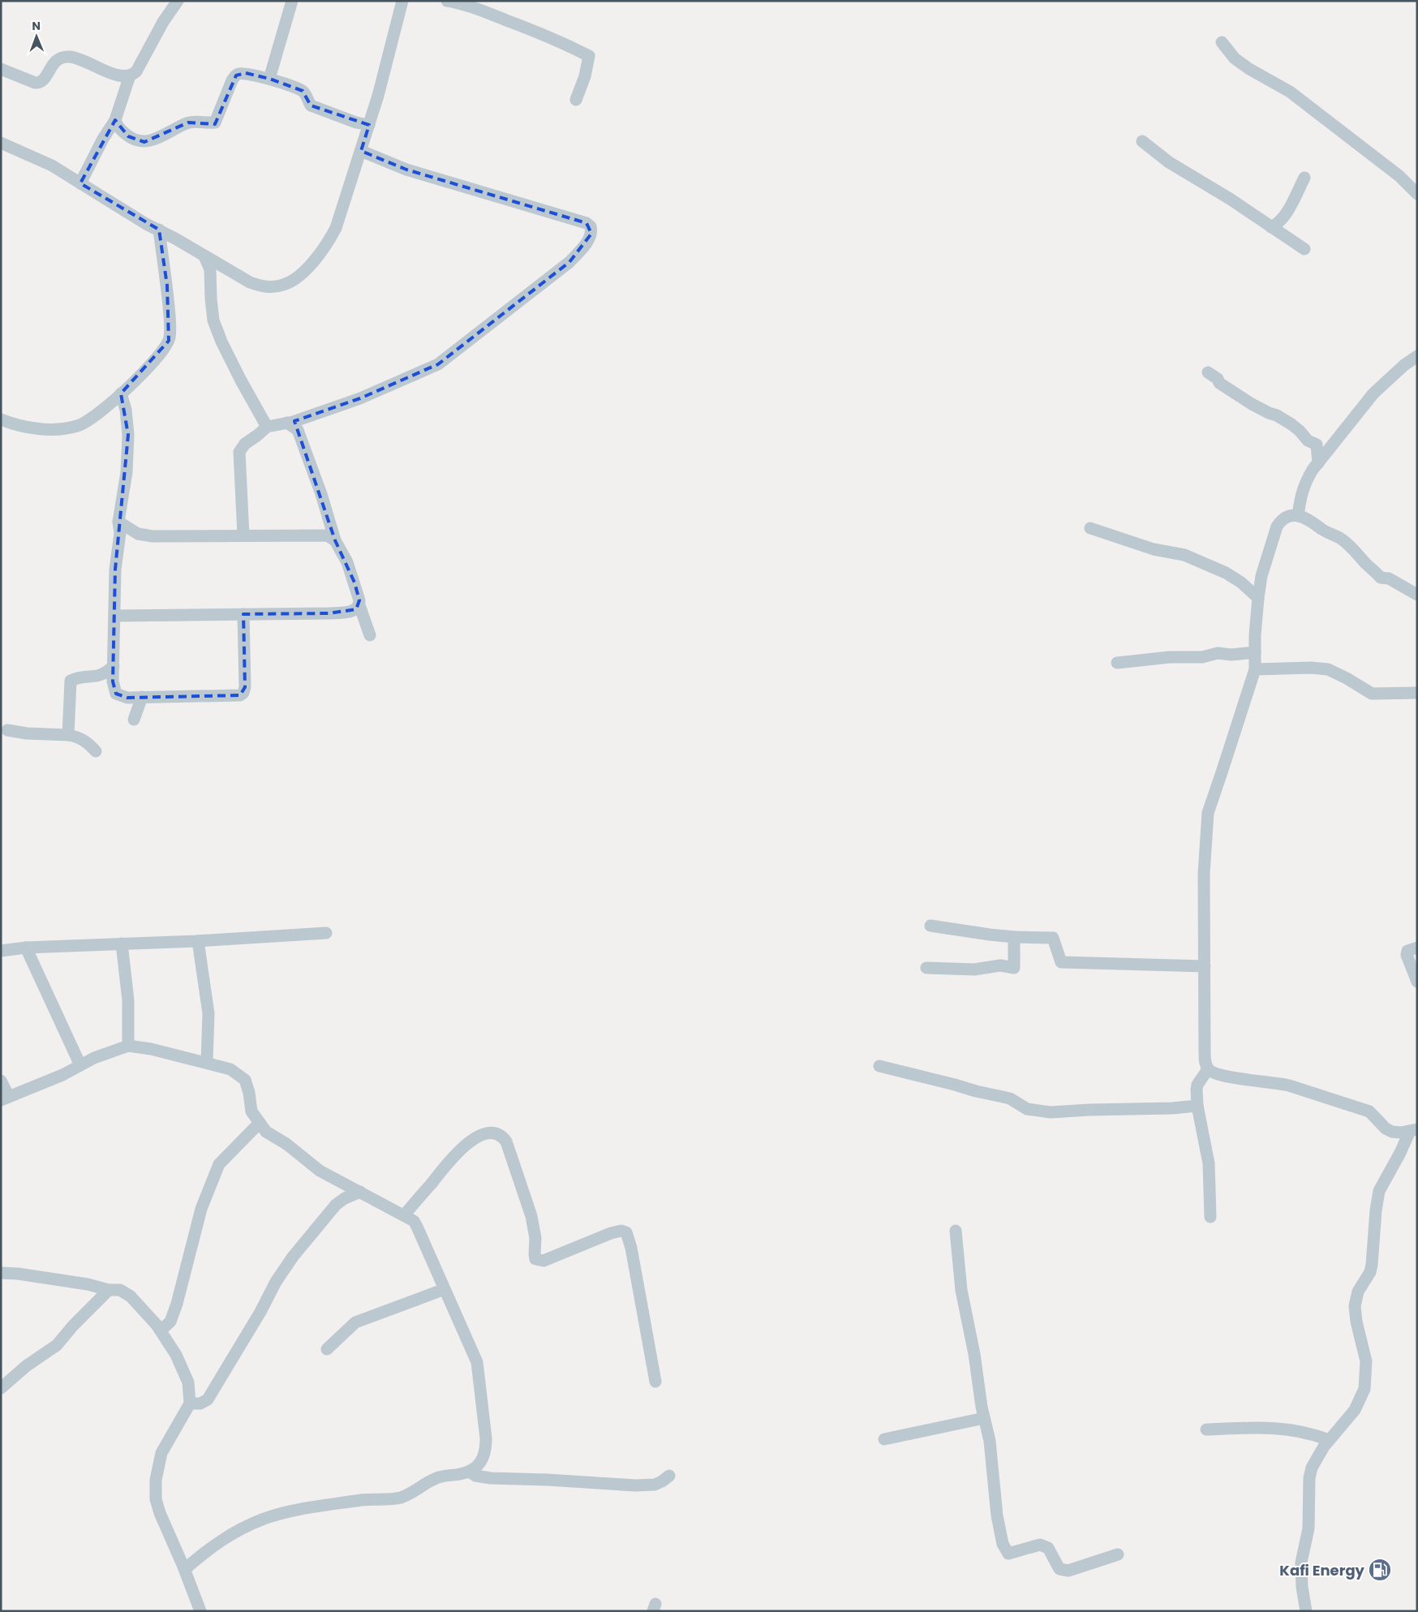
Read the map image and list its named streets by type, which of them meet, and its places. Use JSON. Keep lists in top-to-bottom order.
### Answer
{
  "places": {
    "fuel station": ["Kafi Energy"]
  },
  "north": "top"
}
